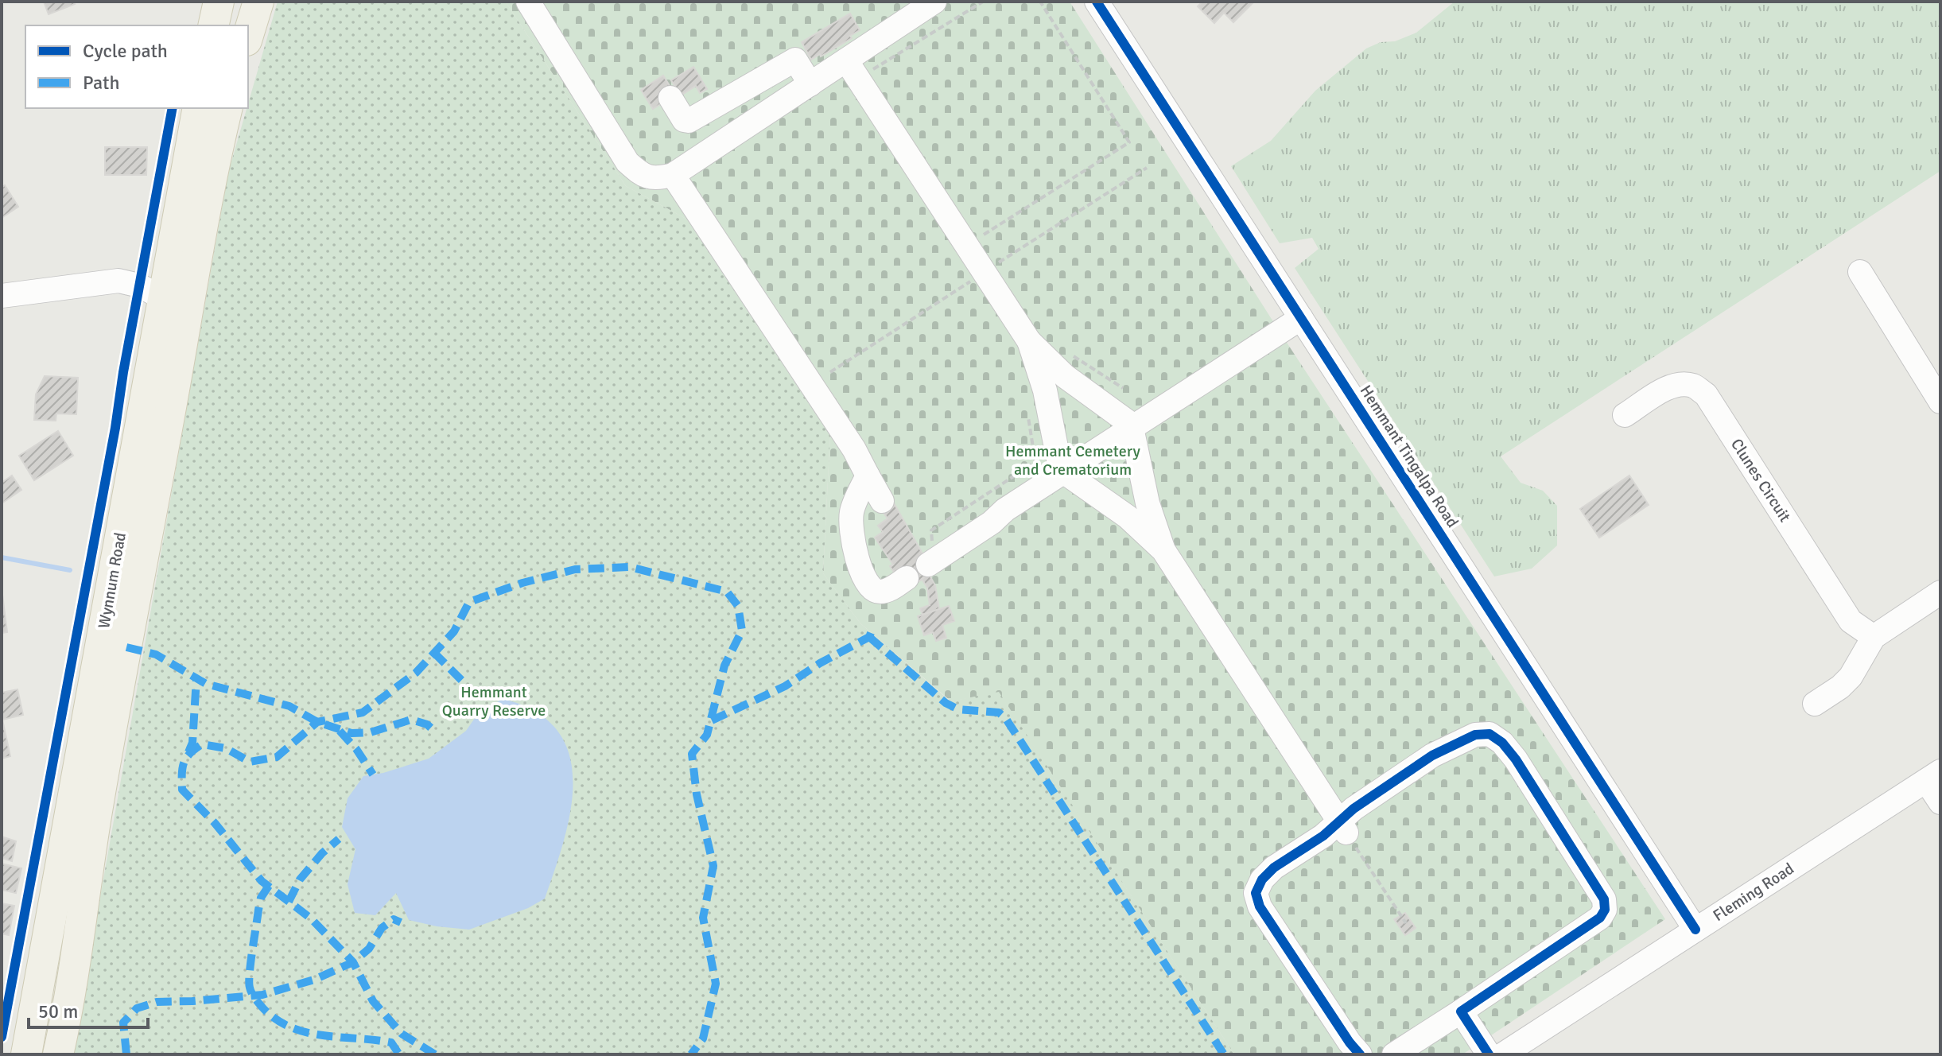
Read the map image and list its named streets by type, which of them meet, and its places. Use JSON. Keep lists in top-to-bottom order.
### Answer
{
  "streets": {
    "main road": ["Wynnum Road"],
    "street": ["Hemmant Tingalpa Road", "Clunes Circuit", "Fleming Road"]
  },
  "crossings": [
    ["Hemmant Tingalpa Road", "Fleming Road"]
  ],
  "parks": ["Hemmant Cemetery and Crematorium", "Hemmant Quarry Reserve"],
  "legend": ["Cycle path", "Path"],
  "scale_bar": "50 m"
}
